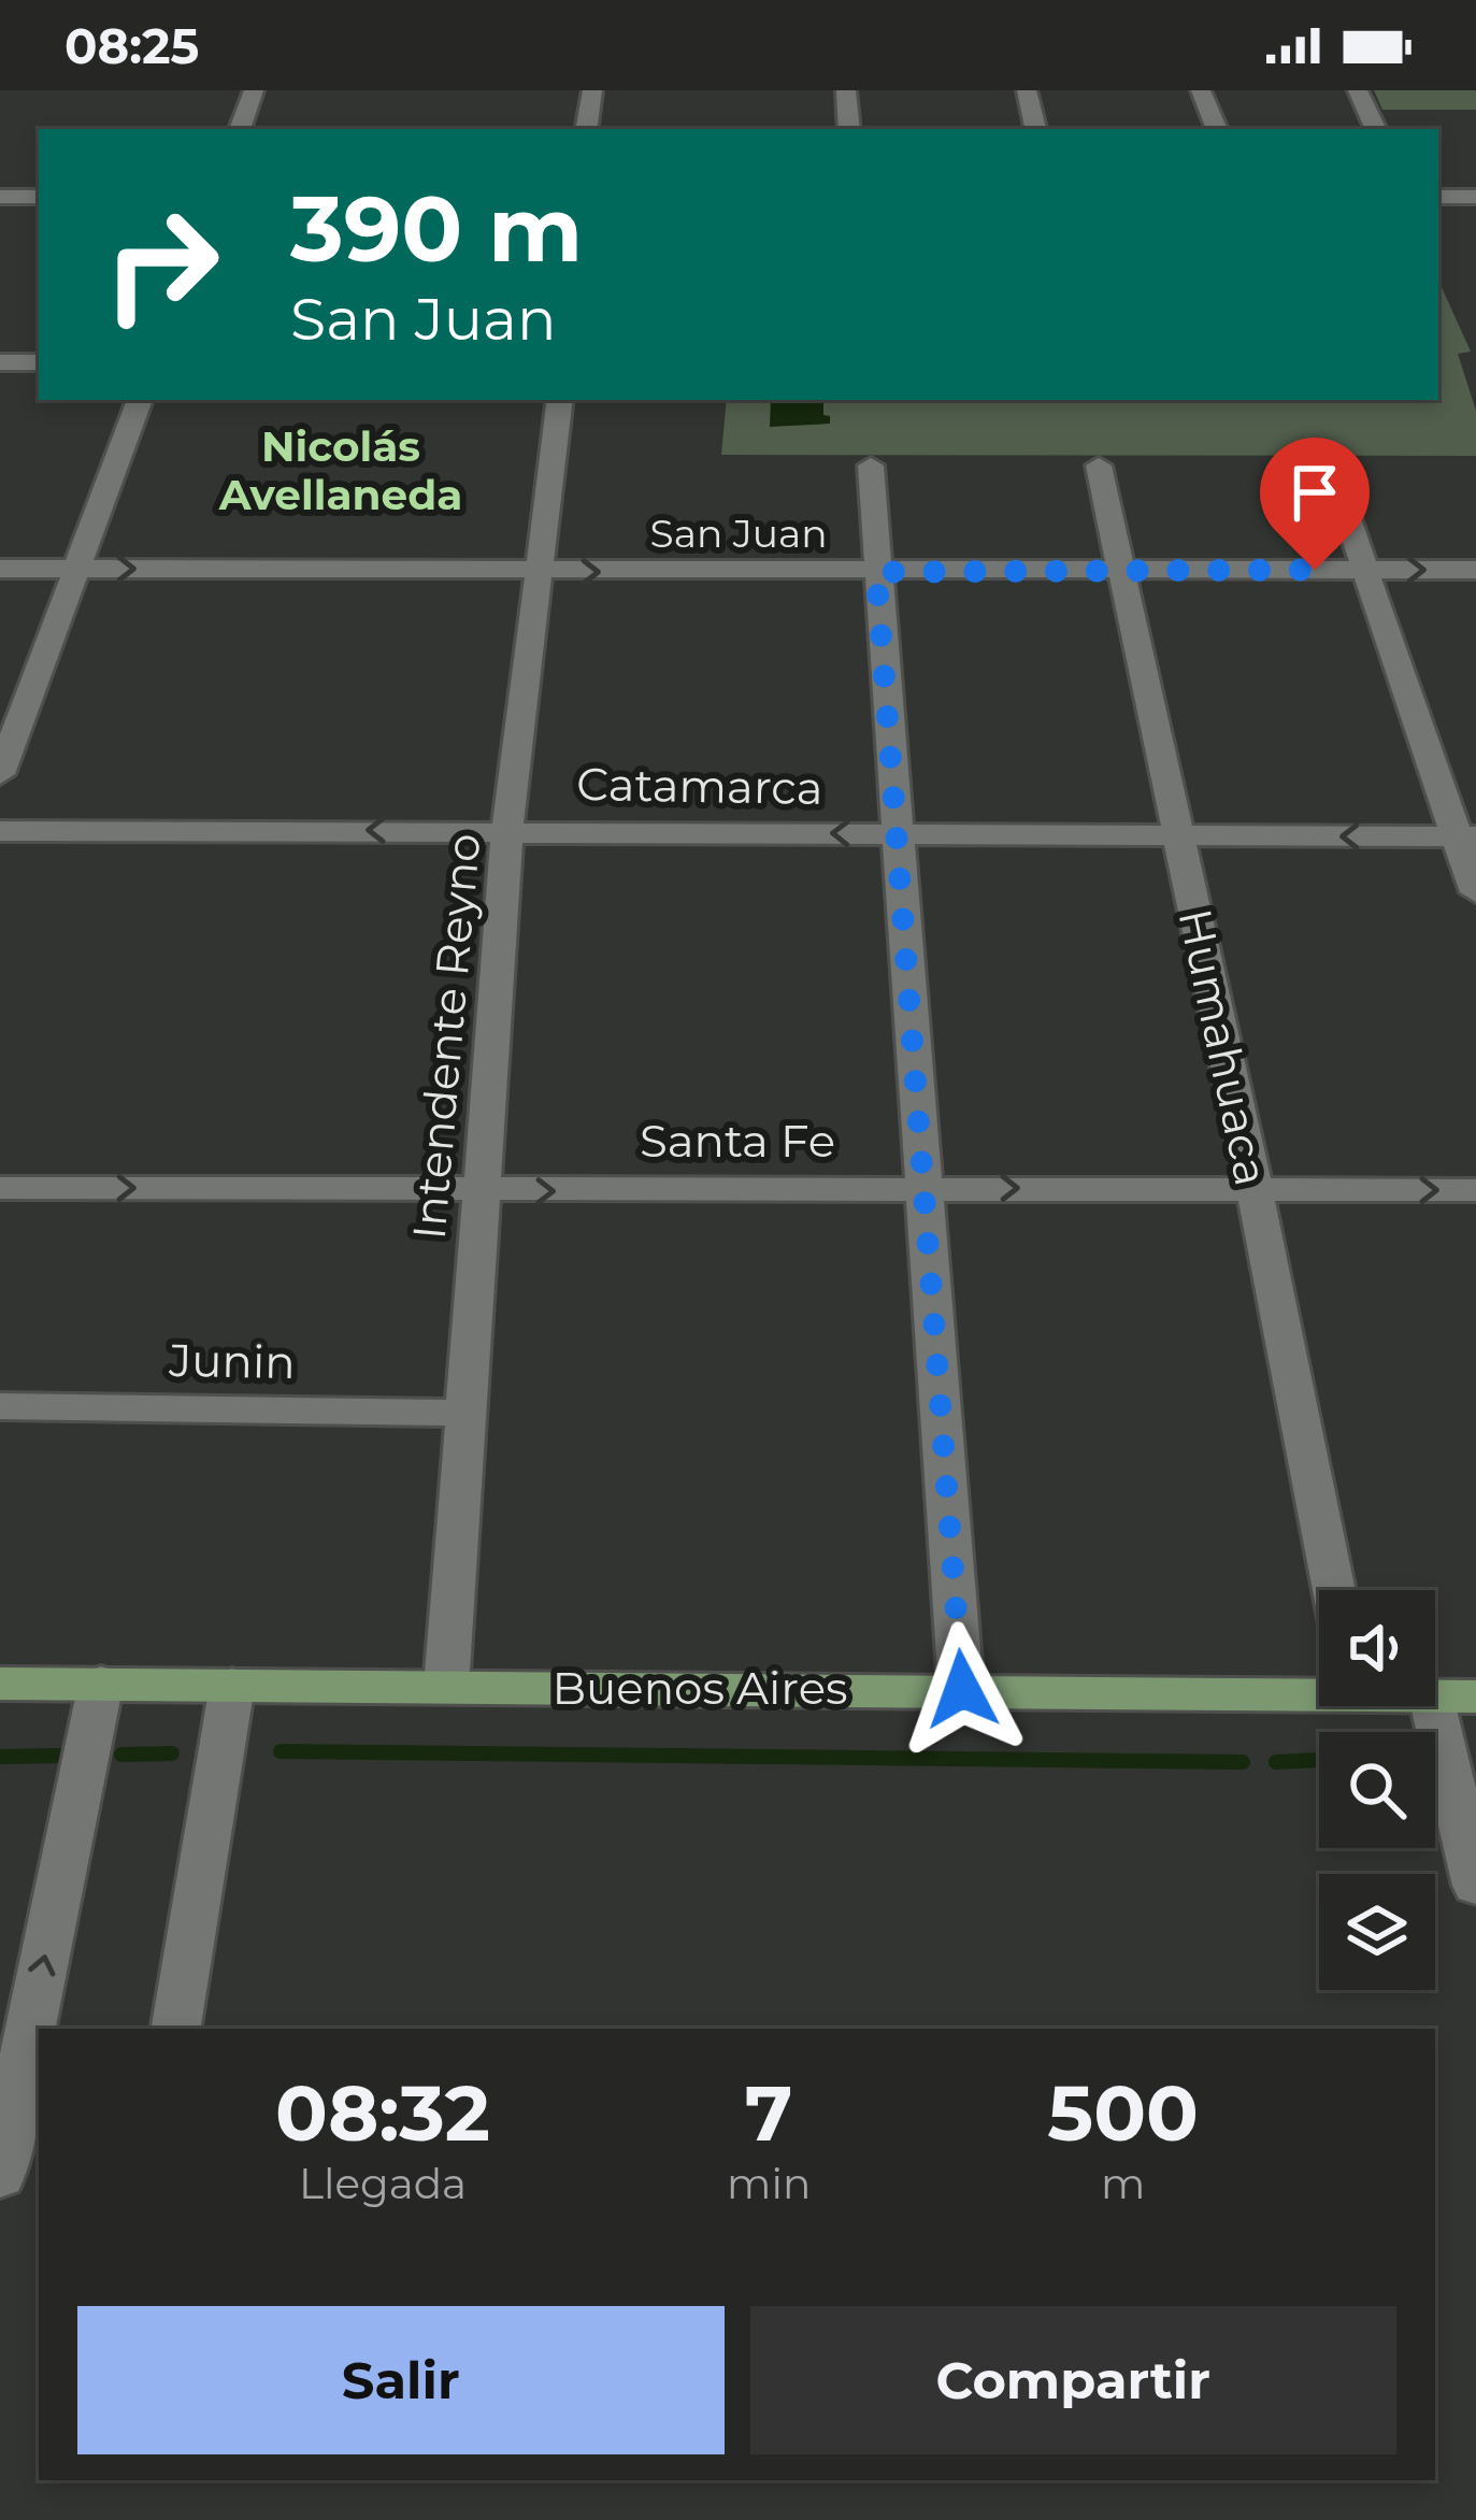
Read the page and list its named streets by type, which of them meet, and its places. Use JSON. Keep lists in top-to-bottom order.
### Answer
{
  "streets": {
    "main road": ["Buenos Aires"],
    "street": [
      "San Juan",
      "Catamarca",
      "Intendente Reyno",
      "Humahuaca",
      "Santa Fe",
      "Junin"
    ]
  },
  "crossings": [
    ["San Juan", "Intendente Reyno"],
    ["San Juan", "Humahuaca"],
    ["Catamarca", "Intendente Reyno"],
    ["Catamarca", "Humahuaca"],
    ["Intendente Reyno", "Santa Fe"],
    ["Intendente Reyno", "Junin"],
    ["Intendente Reyno", "Buenos Aires"],
    ["Humahuaca", "Santa Fe"]
  ],
  "one_way": ["San Juan", "Catamarca", "Santa Fe"],
  "districts": ["Nicolás Avellaneda"],
  "page": {
    "status": "08:25",
    "turn": ["390 m", "San Juan"],
    "eta": [
      "08:32",
      "Llegada",
      "7",
      "min",
      "500",
      "m"
    ],
    "buttons": ["Salir", "Compartir"]
  }
}
